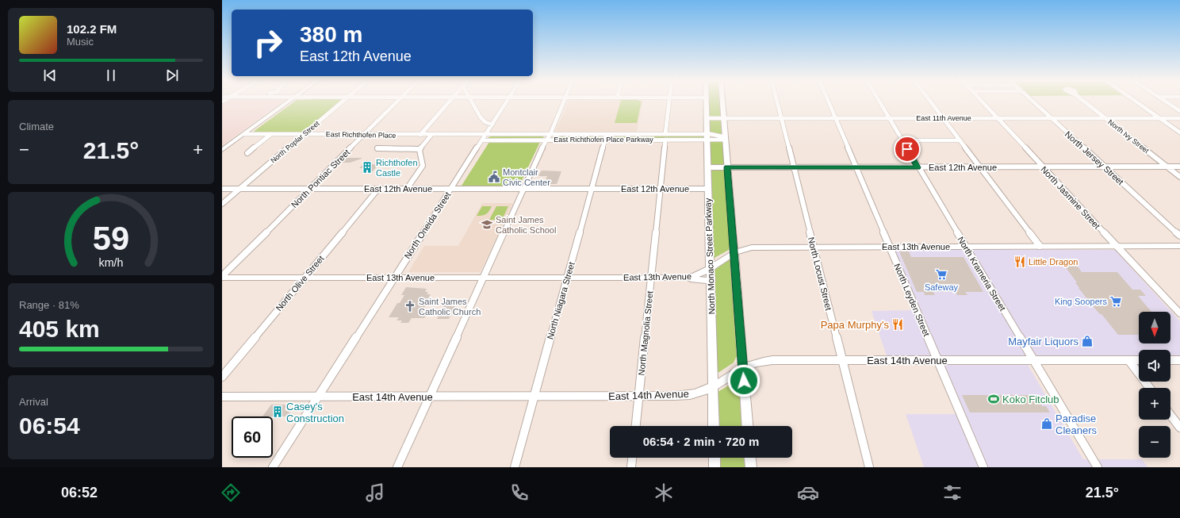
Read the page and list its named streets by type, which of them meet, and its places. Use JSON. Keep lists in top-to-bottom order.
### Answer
{
  "streets": {
    "main road": ["East 13th Avenue", "North Monaco Street Parkway", "East 14th Avenue"],
    "street": [
      "East 11th Avenue",
      "East Richthofen Place",
      "North Ivy Street",
      "East Richthofen Place Parkway",
      "North Poplar Street",
      "North Jersey Street",
      "East 12th Avenue",
      "North Pontiac Street",
      "North Jasmine Street",
      "North Oneida Street",
      "North Locust Street",
      "North Krameria Street",
      "North Olive Street",
      "North Leyden Street",
      "North Niagara Street",
      "North Magnolia Street"
    ]
  },
  "crossings": [
    ["East 11th Avenue", "North Ivy Street"],
    ["East 11th Avenue", "North Jersey Street"],
    ["East 11th Avenue", "North Jasmine Street"],
    ["East 11th Avenue", "North Monaco Street Parkway"],
    ["East 11th Avenue", "North Locust Street"],
    ["East 11th Avenue", "North Krameria Street"],
    ["East 11th Avenue", "North Leyden Street"],
    ["East Richthofen Place", "North Poplar Street"],
    ["East Richthofen Place", "North Pontiac Street"],
    ["North Ivy Street", "East 12th Avenue"],
    ["East Richthofen Place Parkway", "North Oneida Street"],
    ["East Richthofen Place Parkway", "North Monaco Street Parkway"],
    ["East Richthofen Place Parkway", "North Niagara Street"],
    ["East Richthofen Place Parkway", "North Magnolia Street"],
    ["North Poplar Street", "East 12th Avenue"],
    ["North Jersey Street", "East 12th Avenue"],
    ["East 12th Avenue", "North Pontiac Street"],
    ["East 12th Avenue", "North Jasmine Street"],
    ["East 12th Avenue", "North Oneida Street"],
    ["East 12th Avenue", "North Monaco Street Parkway"],
    ["East 12th Avenue", "North Locust Street"],
    ["East 12th Avenue", "North Krameria Street"],
    ["East 12th Avenue", "North Olive Street"],
    ["East 12th Avenue", "North Leyden Street"],
    ["East 12th Avenue", "North Niagara Street"],
    ["East 12th Avenue", "North Magnolia Street"],
    ["North Pontiac Street", "East 13th Avenue"],
    ["North Jasmine Street", "East 13th Avenue"],
    ["North Oneida Street", "East 13th Avenue"],
    ["North Oneida Street", "East 14th Avenue"],
    ["East 13th Avenue", "North Monaco Street Parkway"],
    ["East 13th Avenue", "North Locust Street"],
    ["East 13th Avenue", "North Krameria Street"],
    ["East 13th Avenue", "North Olive Street"],
    ["East 13th Avenue", "North Leyden Street"],
    ["East 13th Avenue", "North Niagara Street"],
    ["East 13th Avenue", "North Magnolia Street"],
    ["North Monaco Street Parkway", "East 14th Avenue"],
    ["North Locust Street", "East 14th Avenue"],
    ["North Krameria Street", "East 14th Avenue"],
    ["North Leyden Street", "East 14th Avenue"],
    ["North Niagara Street", "East 14th Avenue"],
    ["North Magnolia Street", "East 14th Avenue"]
  ],
  "places": {
    "building": ["Richthofen Castle", "Casey's Construction"],
    "public building": ["Montclair Civic Center"],
    "school or university": ["Saint James Catholic School"],
    "restaurant": ["Little Dragon", "Papa Murphy's"],
    "supermarket": ["Safeway", "King Soopers"],
    "church": ["Saint James Catholic Church"],
    "shop": ["Mayfair Liquors", "Paradise Cleaners"],
    "sports": ["Koko Fitclub"]
  },
  "north": "bottom",
  "page": {
    "turn": ["380 m", "East 12th Avenue"],
    "song": ["102.2 FM", "Music"],
    "tile": [
      "Climate",
      ["Range · 81%", "405 km"],
      ["Arrival", "06:54"]
    ],
    "heat": ["−", "21.5°", "+"],
    "map_buttons": ["+", "−"],
    "limit": "60",
    "trip": "06:54 · 2 min · 720 m",
    "tabs": ["06:52", "21.5°"],
    "gauge": ["59", "km/h"]
  }
}
